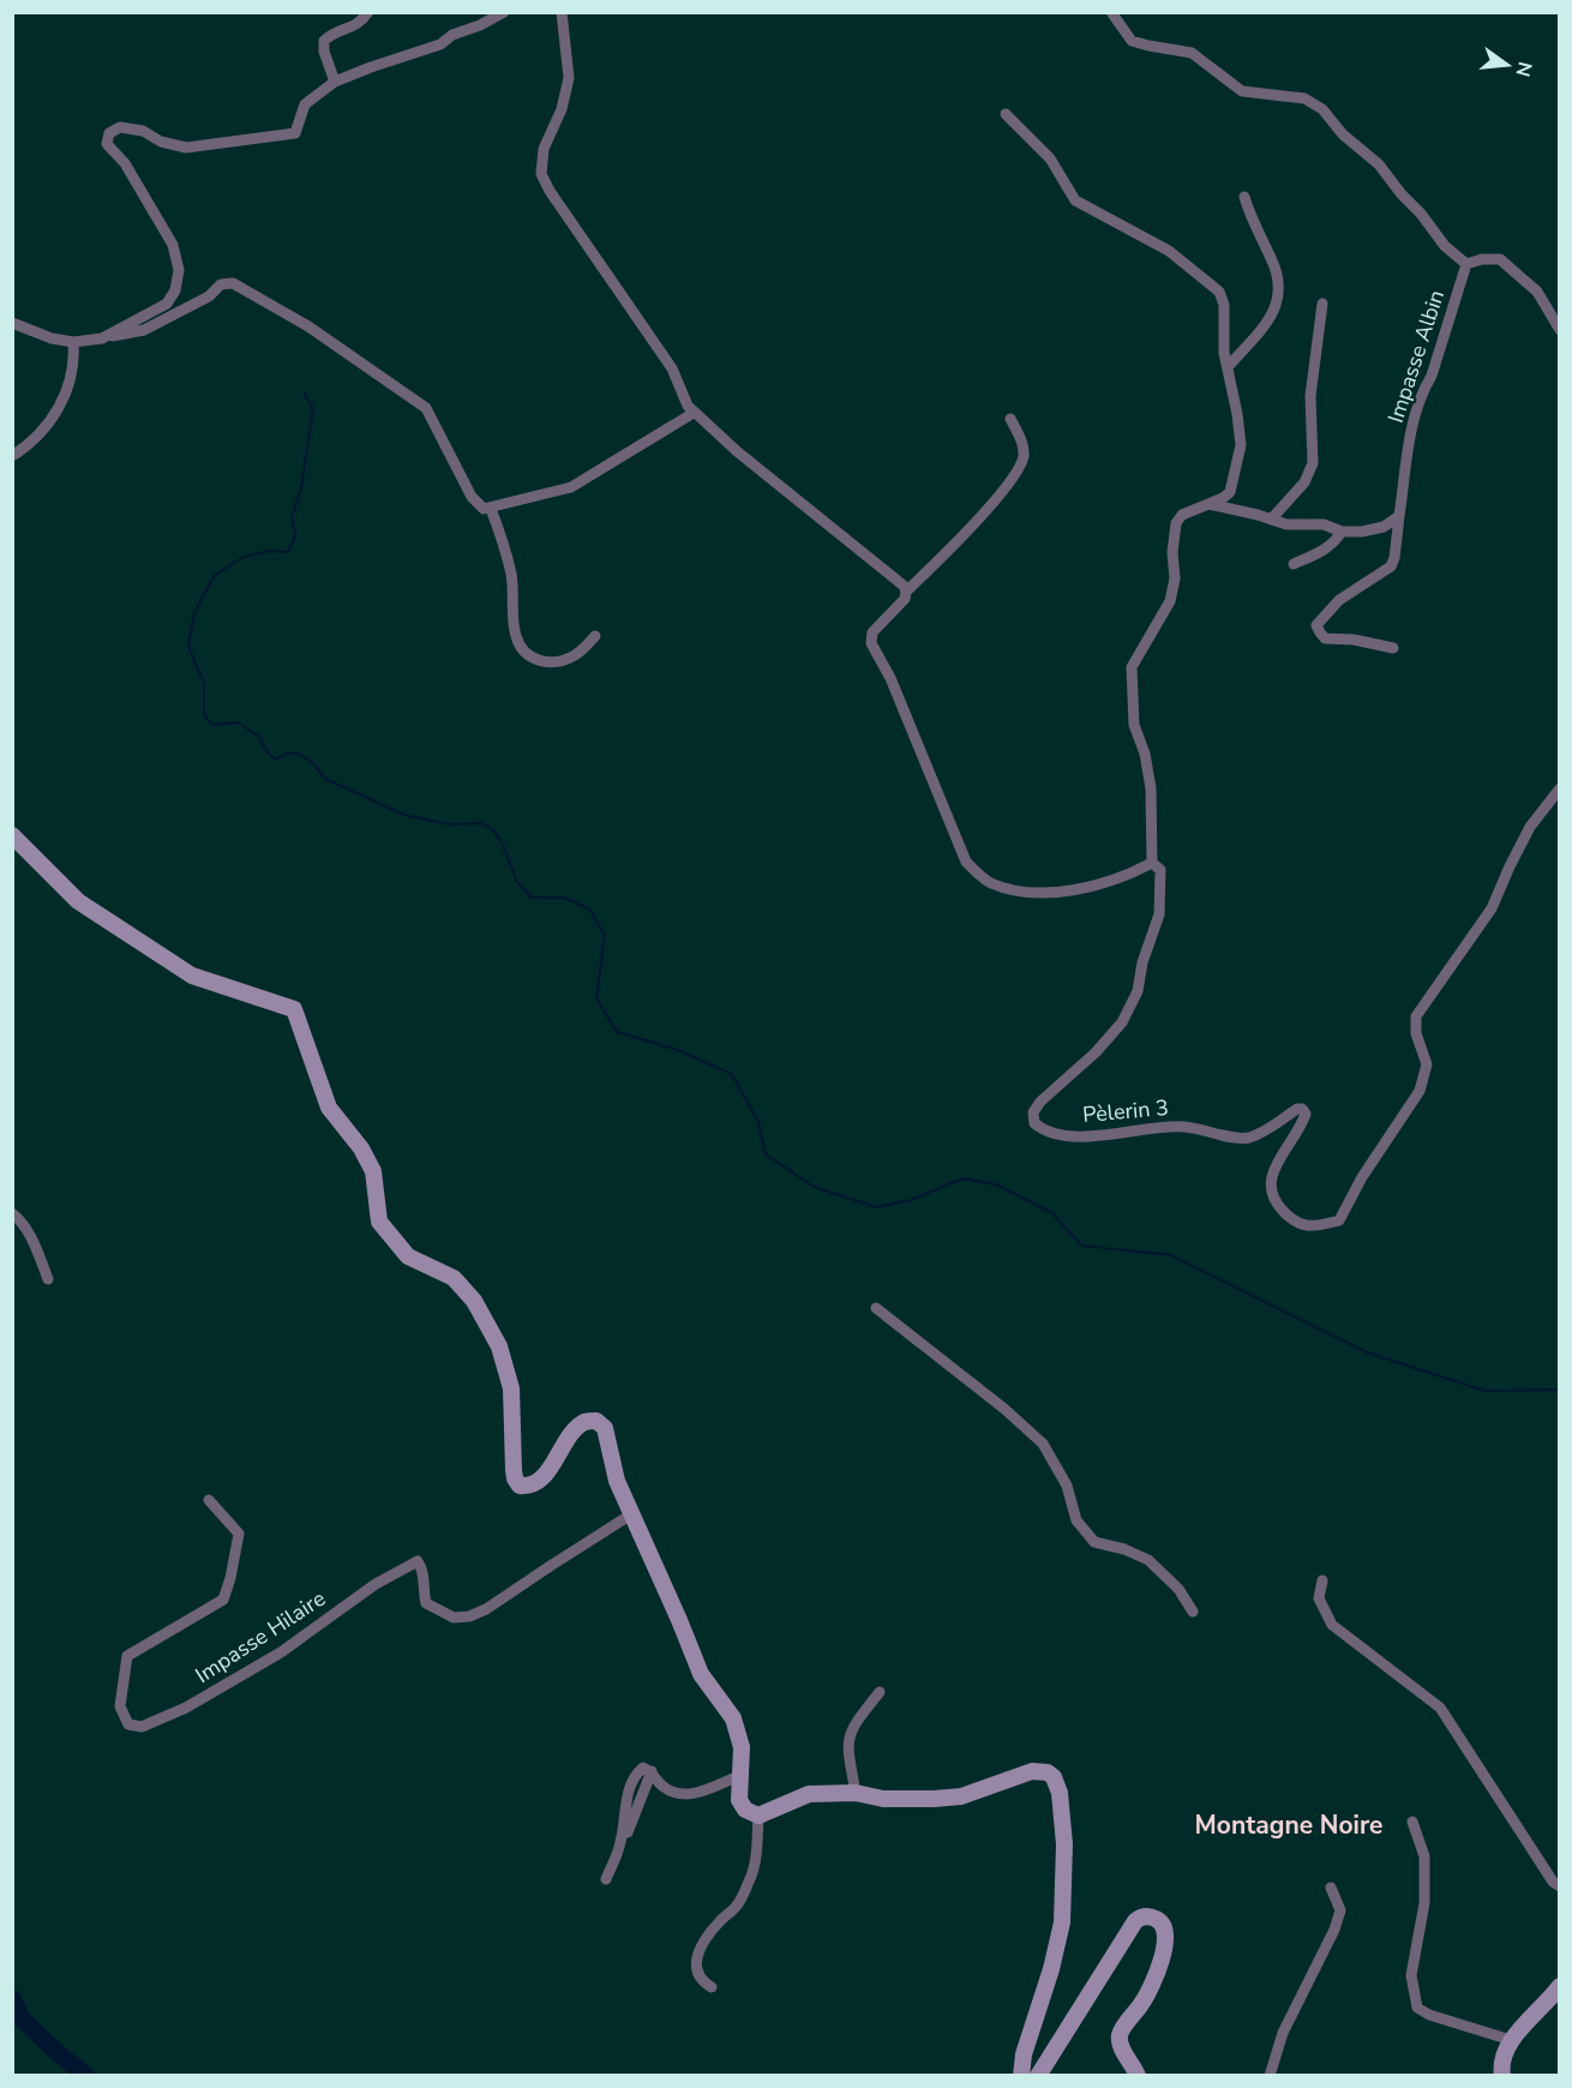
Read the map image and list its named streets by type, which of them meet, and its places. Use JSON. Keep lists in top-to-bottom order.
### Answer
{
  "streets": {
    "street": ["Impasse Albin", "Pèlerin 3", "Impasse Hilaire"]
  },
  "districts": ["Montagne Noire"],
  "north": "right"
}
